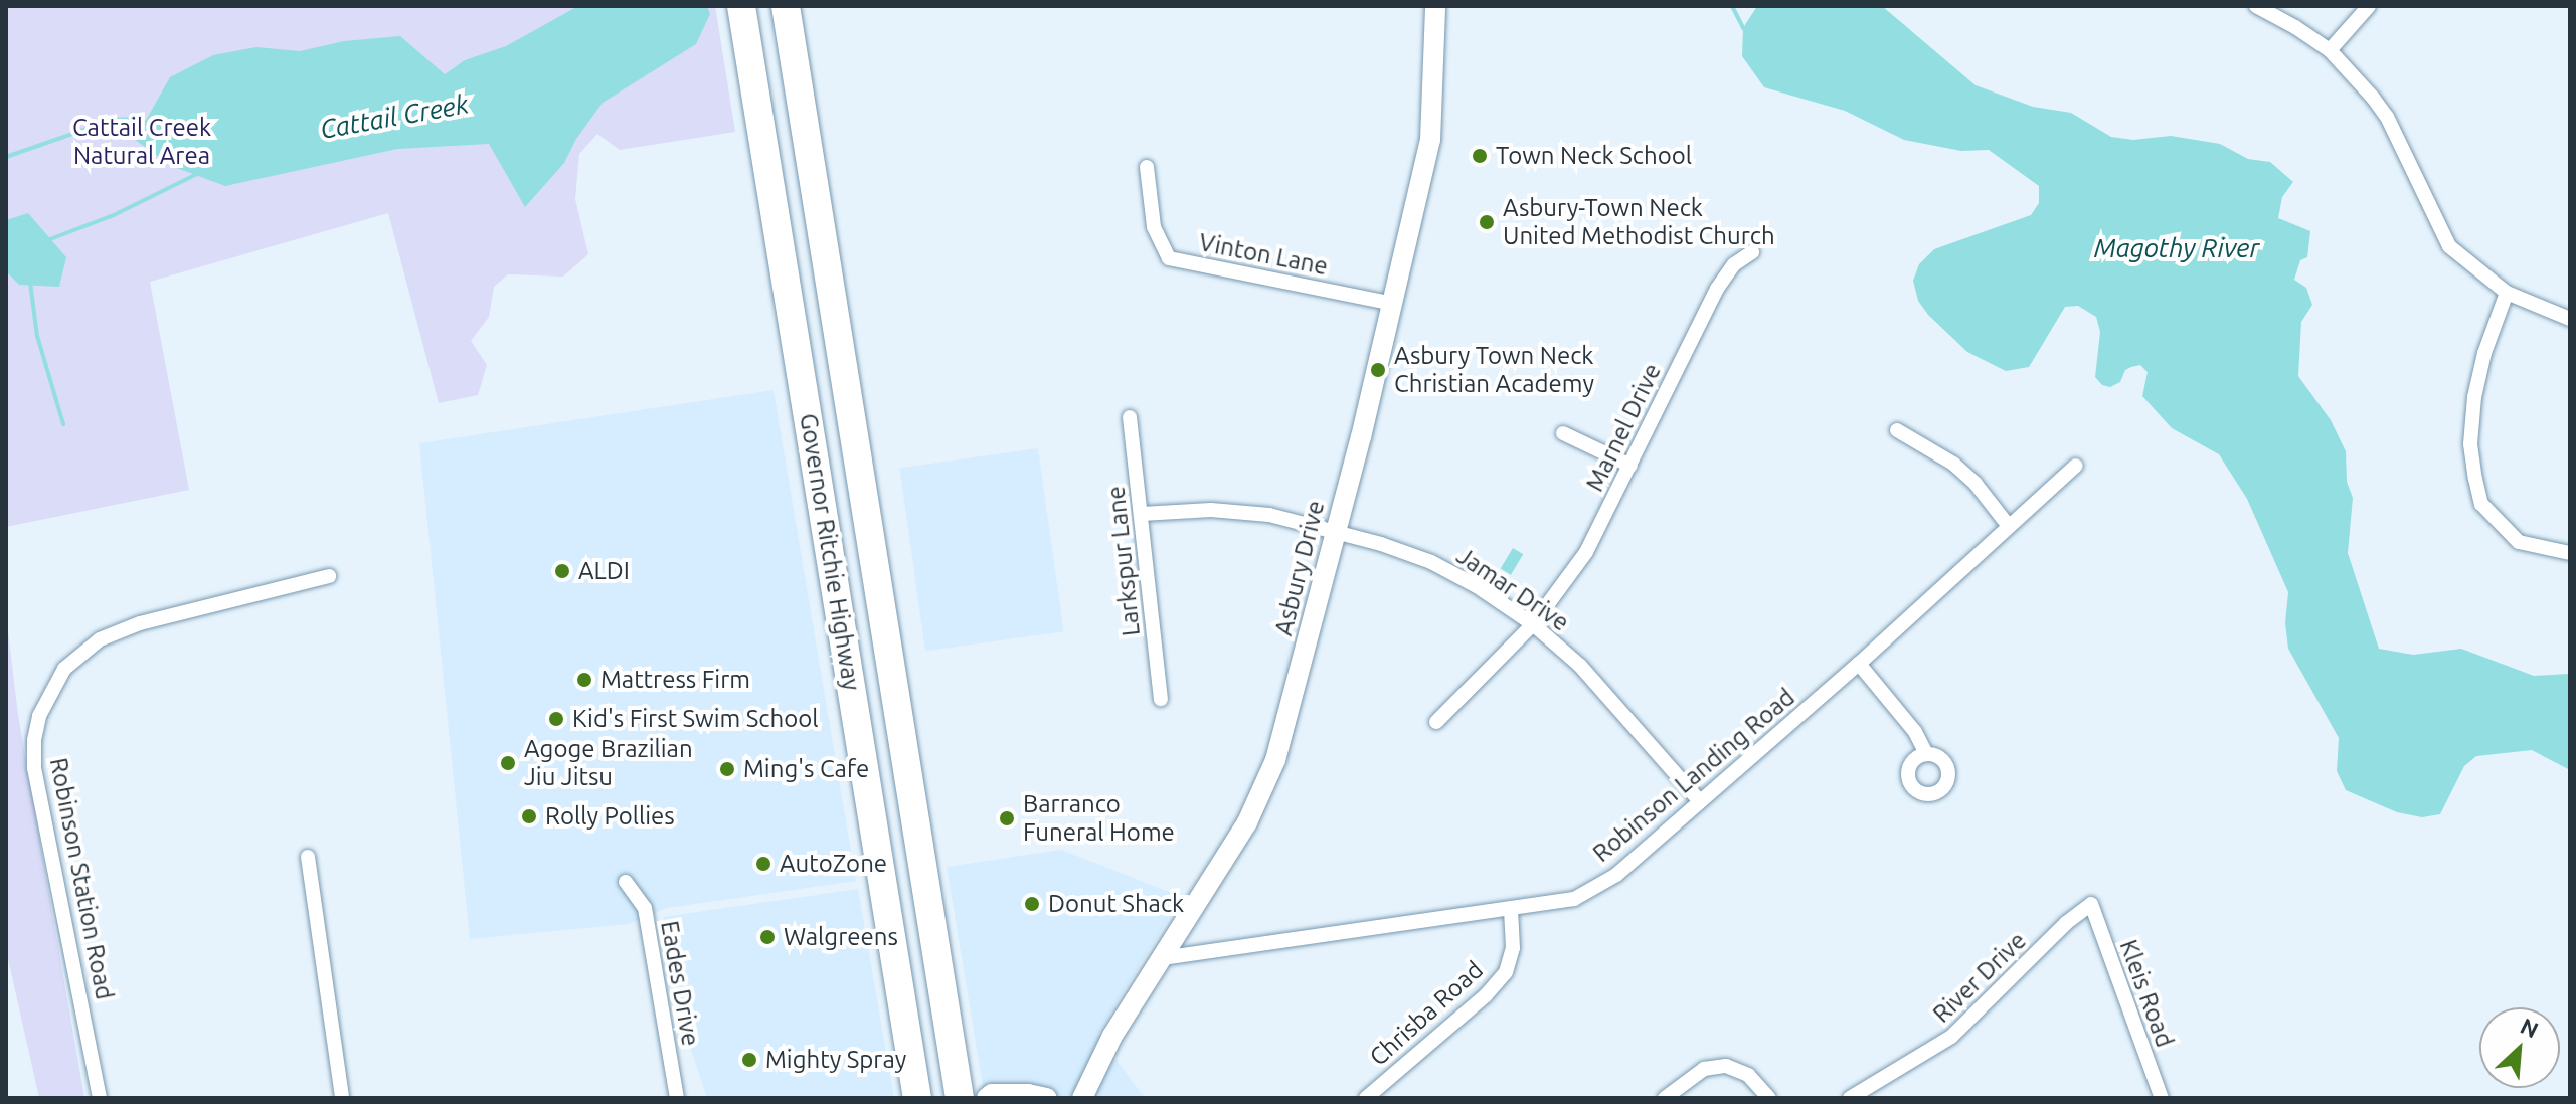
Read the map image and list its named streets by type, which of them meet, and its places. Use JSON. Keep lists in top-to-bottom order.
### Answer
{
  "streets": {
    "highway": ["Governor Ritchie Highway"],
    "street": [
      "Vinton Lane",
      "Marnel Drive",
      "Larkspur Lane",
      "Asbury Drive",
      "Jamar Drive",
      "Robinson Landing Road",
      "Robinson Station Road",
      "River Drive",
      "Eades Drive",
      "Kleis Road",
      "Chrisba Road"
    ]
  },
  "crossings": [
    ["Vinton Lane", "Asbury Drive"],
    ["Marnel Drive", "Jamar Drive"],
    ["Larkspur Lane", "Jamar Drive"],
    ["Asbury Drive", "Jamar Drive"],
    ["Asbury Drive", "Robinson Landing Road"],
    ["Jamar Drive", "Robinson Landing Road"],
    ["Robinson Landing Road", "Chrisba Road"],
    ["River Drive", "Kleis Road"]
  ],
  "water": ["Cattail Creek", "Magothy River"],
  "parks": ["Cattail Creek Natural Area"],
  "places": [
    "Town Neck School",
    "Asbury-Town Neck United Methodist Church",
    "Asbury Town Neck Christian Academy",
    "ALDI",
    "Mattress Firm",
    "Kid's First Swim School",
    "Agoge Brazilian Jiu Jitsu",
    "Ming's Cafe",
    "Rolly Pollies",
    "Barranco Funeral Home",
    "AutoZone",
    "Donut Shack",
    "Walgreens",
    "Mighty Spray"
  ],
  "north": "top right"
}
